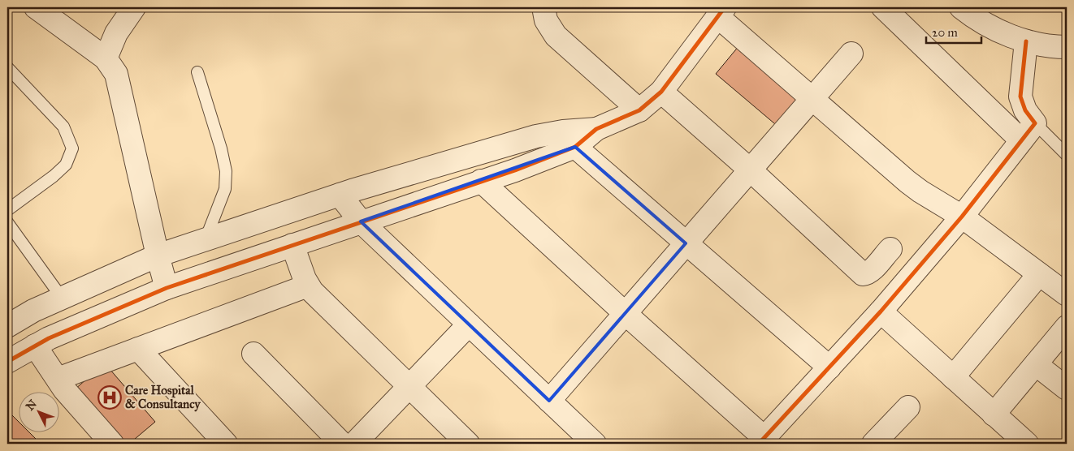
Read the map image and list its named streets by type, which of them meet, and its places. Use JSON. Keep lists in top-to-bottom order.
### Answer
{
  "places": {
    "hospital": ["Care Hospital & Consultancy"]
  },
  "scale_bar": "20 m",
  "north": "top left"
}
